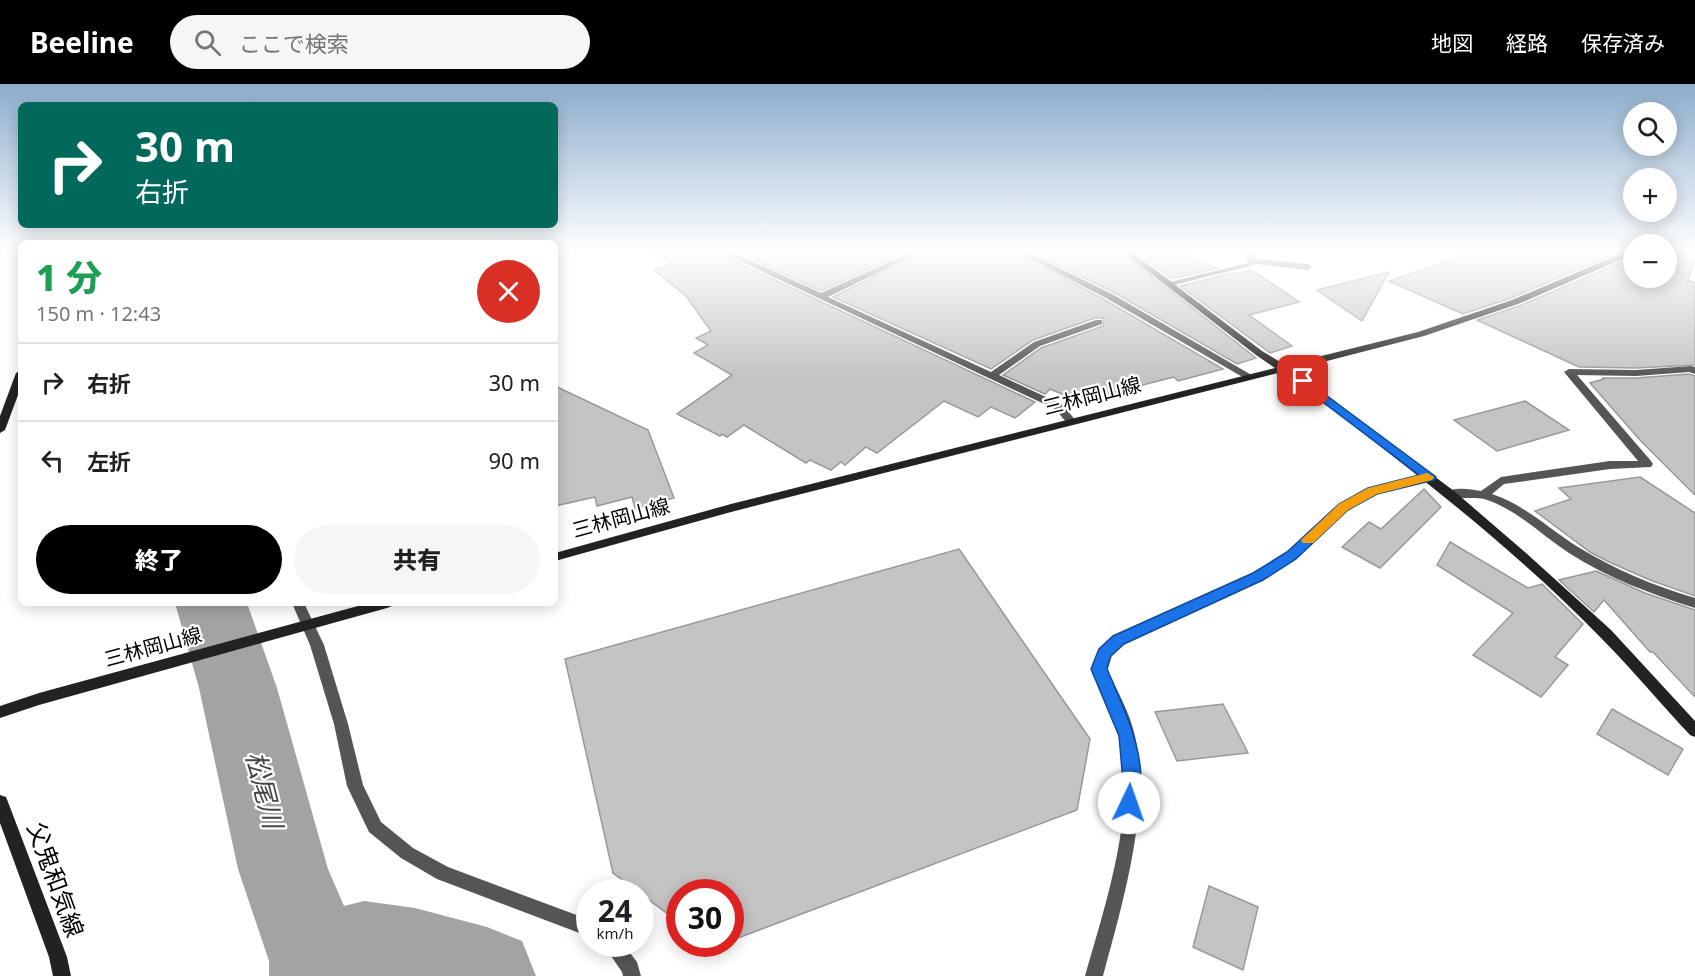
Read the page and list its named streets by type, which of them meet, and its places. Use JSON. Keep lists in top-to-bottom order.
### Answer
{
  "streets": {
    "main road": ["三林岡山線", "父鬼和気線"]
  },
  "water": ["松尾川"],
  "page": {
    "header": "Beeline",
    "search": "ここで検索",
    "nav": ["地図", "経路", "保存済み"],
    "map_buttons": ["+", "−"],
    "turn": ["30 m", "右折"],
    "heading": ["1 分", "150 m · 12:43"],
    "list": [
      {
        "name": "右折",
        "value": "30 m"
      },
      {
        "name": "左折",
        "value": "90 m"
      }
    ],
    "buttons": ["終了", "共有"],
    "speed": "24 km/h",
    "limit": "30"
  }
}
